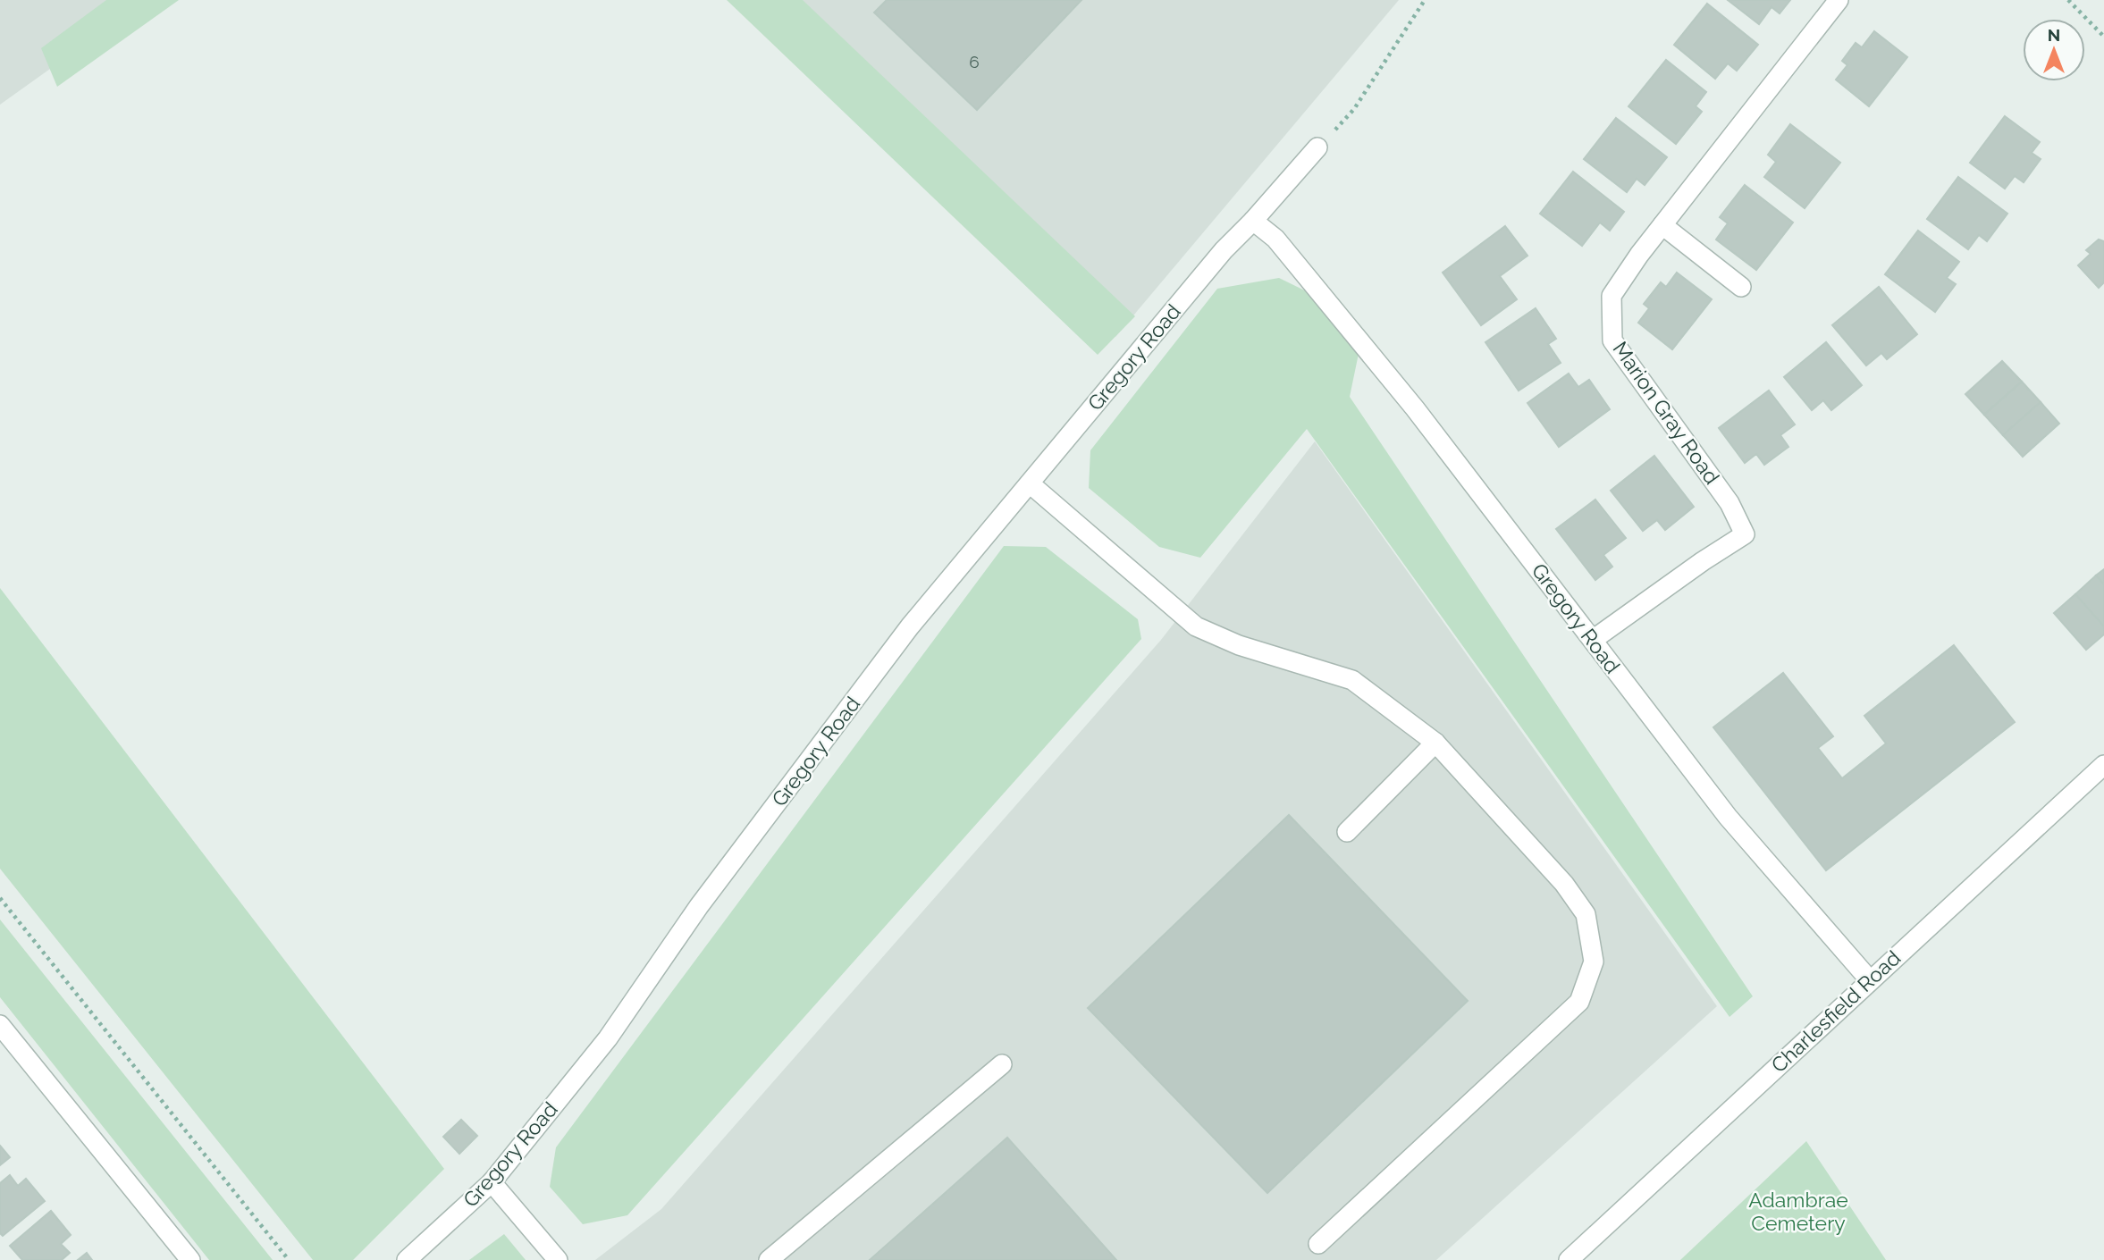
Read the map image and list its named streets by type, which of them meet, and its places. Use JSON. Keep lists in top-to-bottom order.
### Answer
{
  "streets": {
    "street": ["Gregory Road", "Marion Gray Road", "Charlesfield Road"]
  },
  "crossings": [
    ["Gregory Road", "Marion Gray Road"],
    ["Gregory Road", "Charlesfield Road"]
  ],
  "parks": ["Adambrae Cemetery"],
  "house_numbers": ["6"],
  "north": "top"
}
